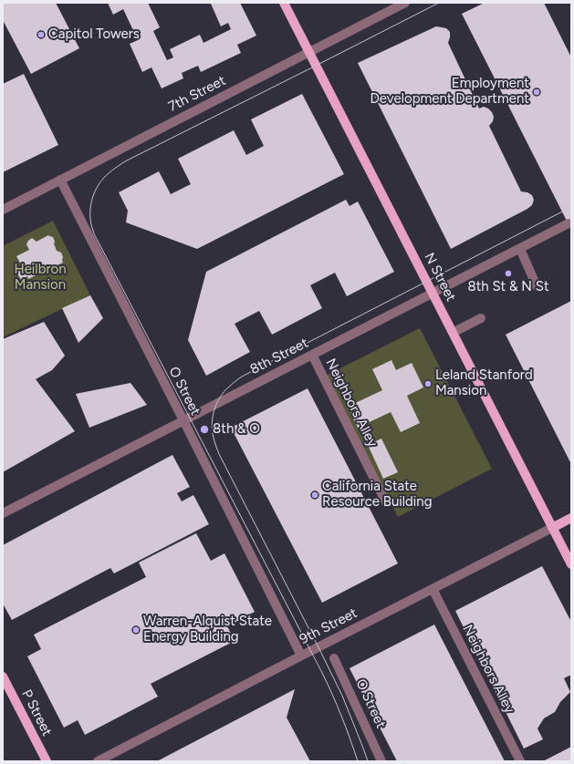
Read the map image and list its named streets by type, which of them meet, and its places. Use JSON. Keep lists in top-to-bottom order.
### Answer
{
  "streets": {
    "main road": ["N Street", "9th Street", "P Street"],
    "street": [
      "7th Street",
      "8th Street",
      "O Street",
      "Neighbors Alley"
    ]
  },
  "crossings": [
    ["7th Street", "N Street"],
    ["7th Street", "O Street"],
    ["N Street", "8th Street"],
    ["N Street", "9th Street"],
    ["8th Street", "O Street"],
    ["8th Street", "Neighbors Alley"],
    ["O Street", "9th Street"],
    ["Neighbors Alley", "9th Street"]
  ],
  "parks": ["Heilbron Mansion"],
  "places": [
    "Capitol Towers",
    "Employment Development Department",
    "8th St & N St",
    "Leland Stanford Mansion",
    "8th & O",
    "California State Resource Building",
    "Warren-Alquist State Energy Building"
  ]
}
